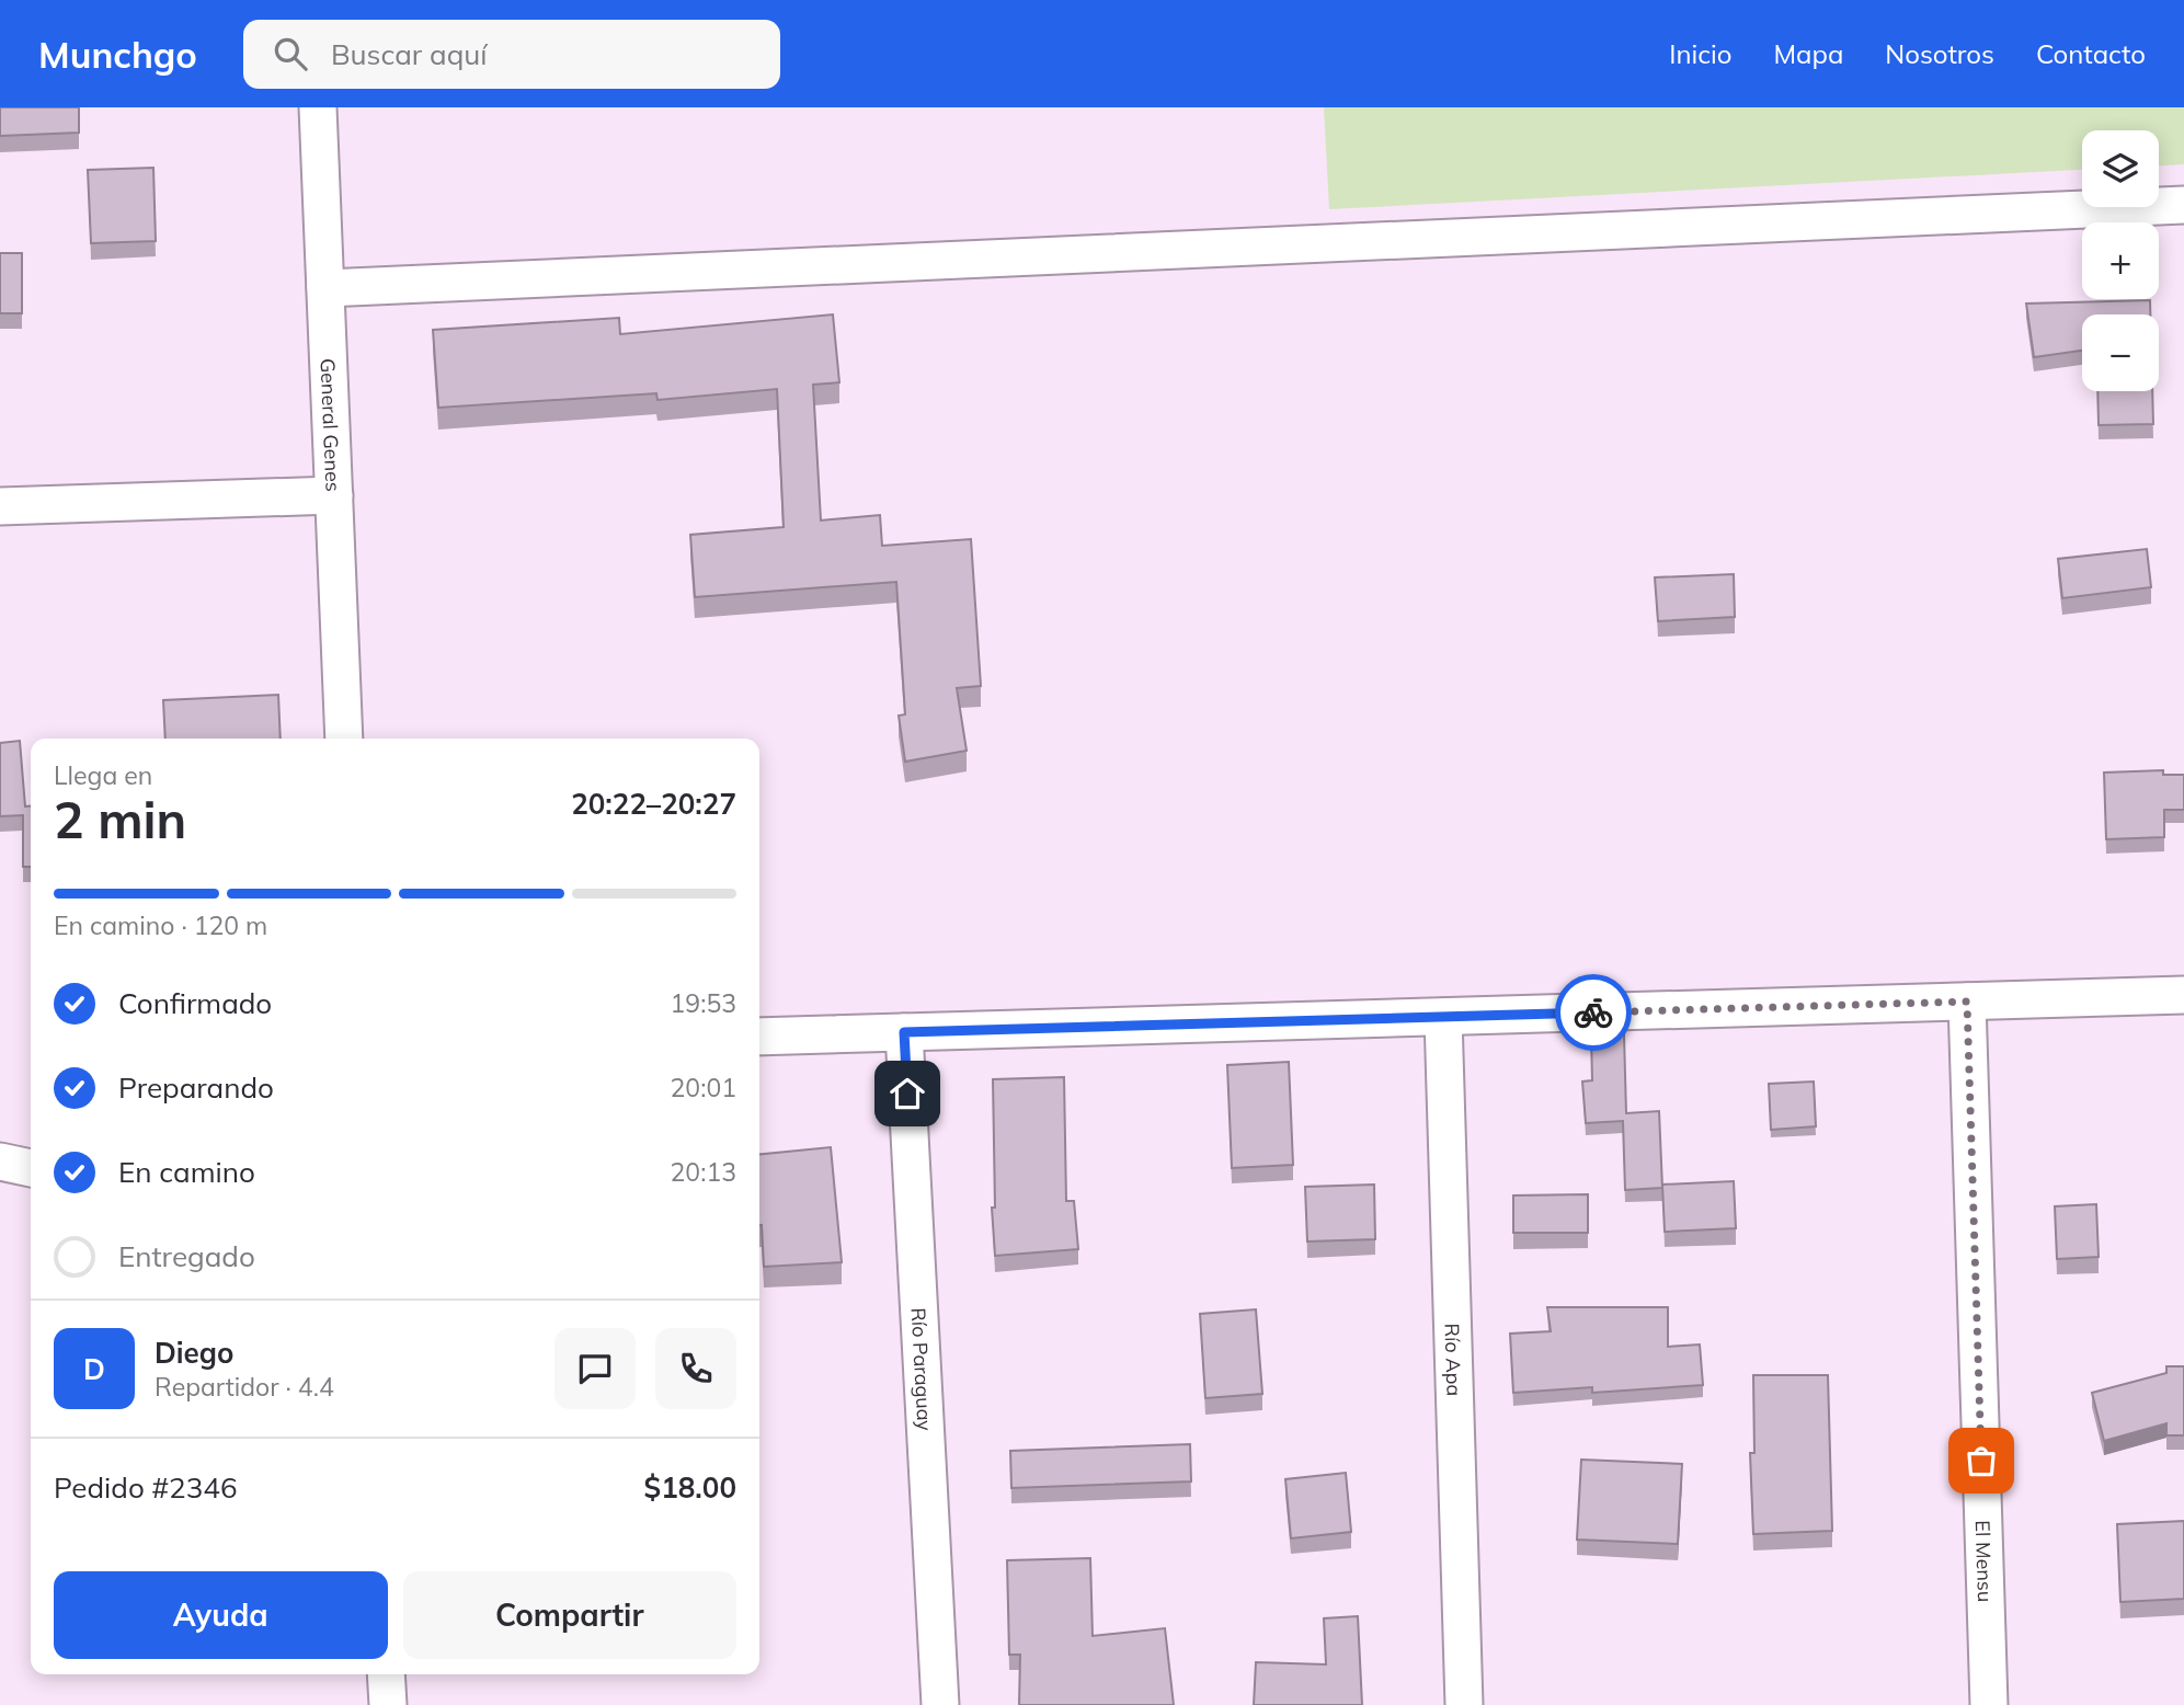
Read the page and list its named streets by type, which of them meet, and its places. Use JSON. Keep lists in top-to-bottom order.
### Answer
{
  "streets": {
    "street": [
      "General Genes",
      "Río Apa",
      "Río Paraguay",
      "El Mensu"
    ]
  },
  "page": {
    "header": "Munchgo",
    "search": "Buscar aquí",
    "nav": [
      "Inicio",
      "Mapa",
      "Nosotros",
      "Contacto"
    ],
    "map_buttons": ["+", "−"],
    "heading": ["2 min", "Llega en", "20:22–20:27"],
    "panel": [
      "Diego",
      "Repartidor · 4.4",
      "Pedido #2346",
      "$18.00"
    ],
    "bar": "En camino · 120 m",
    "list": [
      ["Confirmado", "19:53"],
      ["Preparando", "20:01"],
      ["En camino", "20:13"],
      "Entregado"
    ],
    "round": "D",
    "buttons": ["Ayuda", "Compartir"]
  }
}
